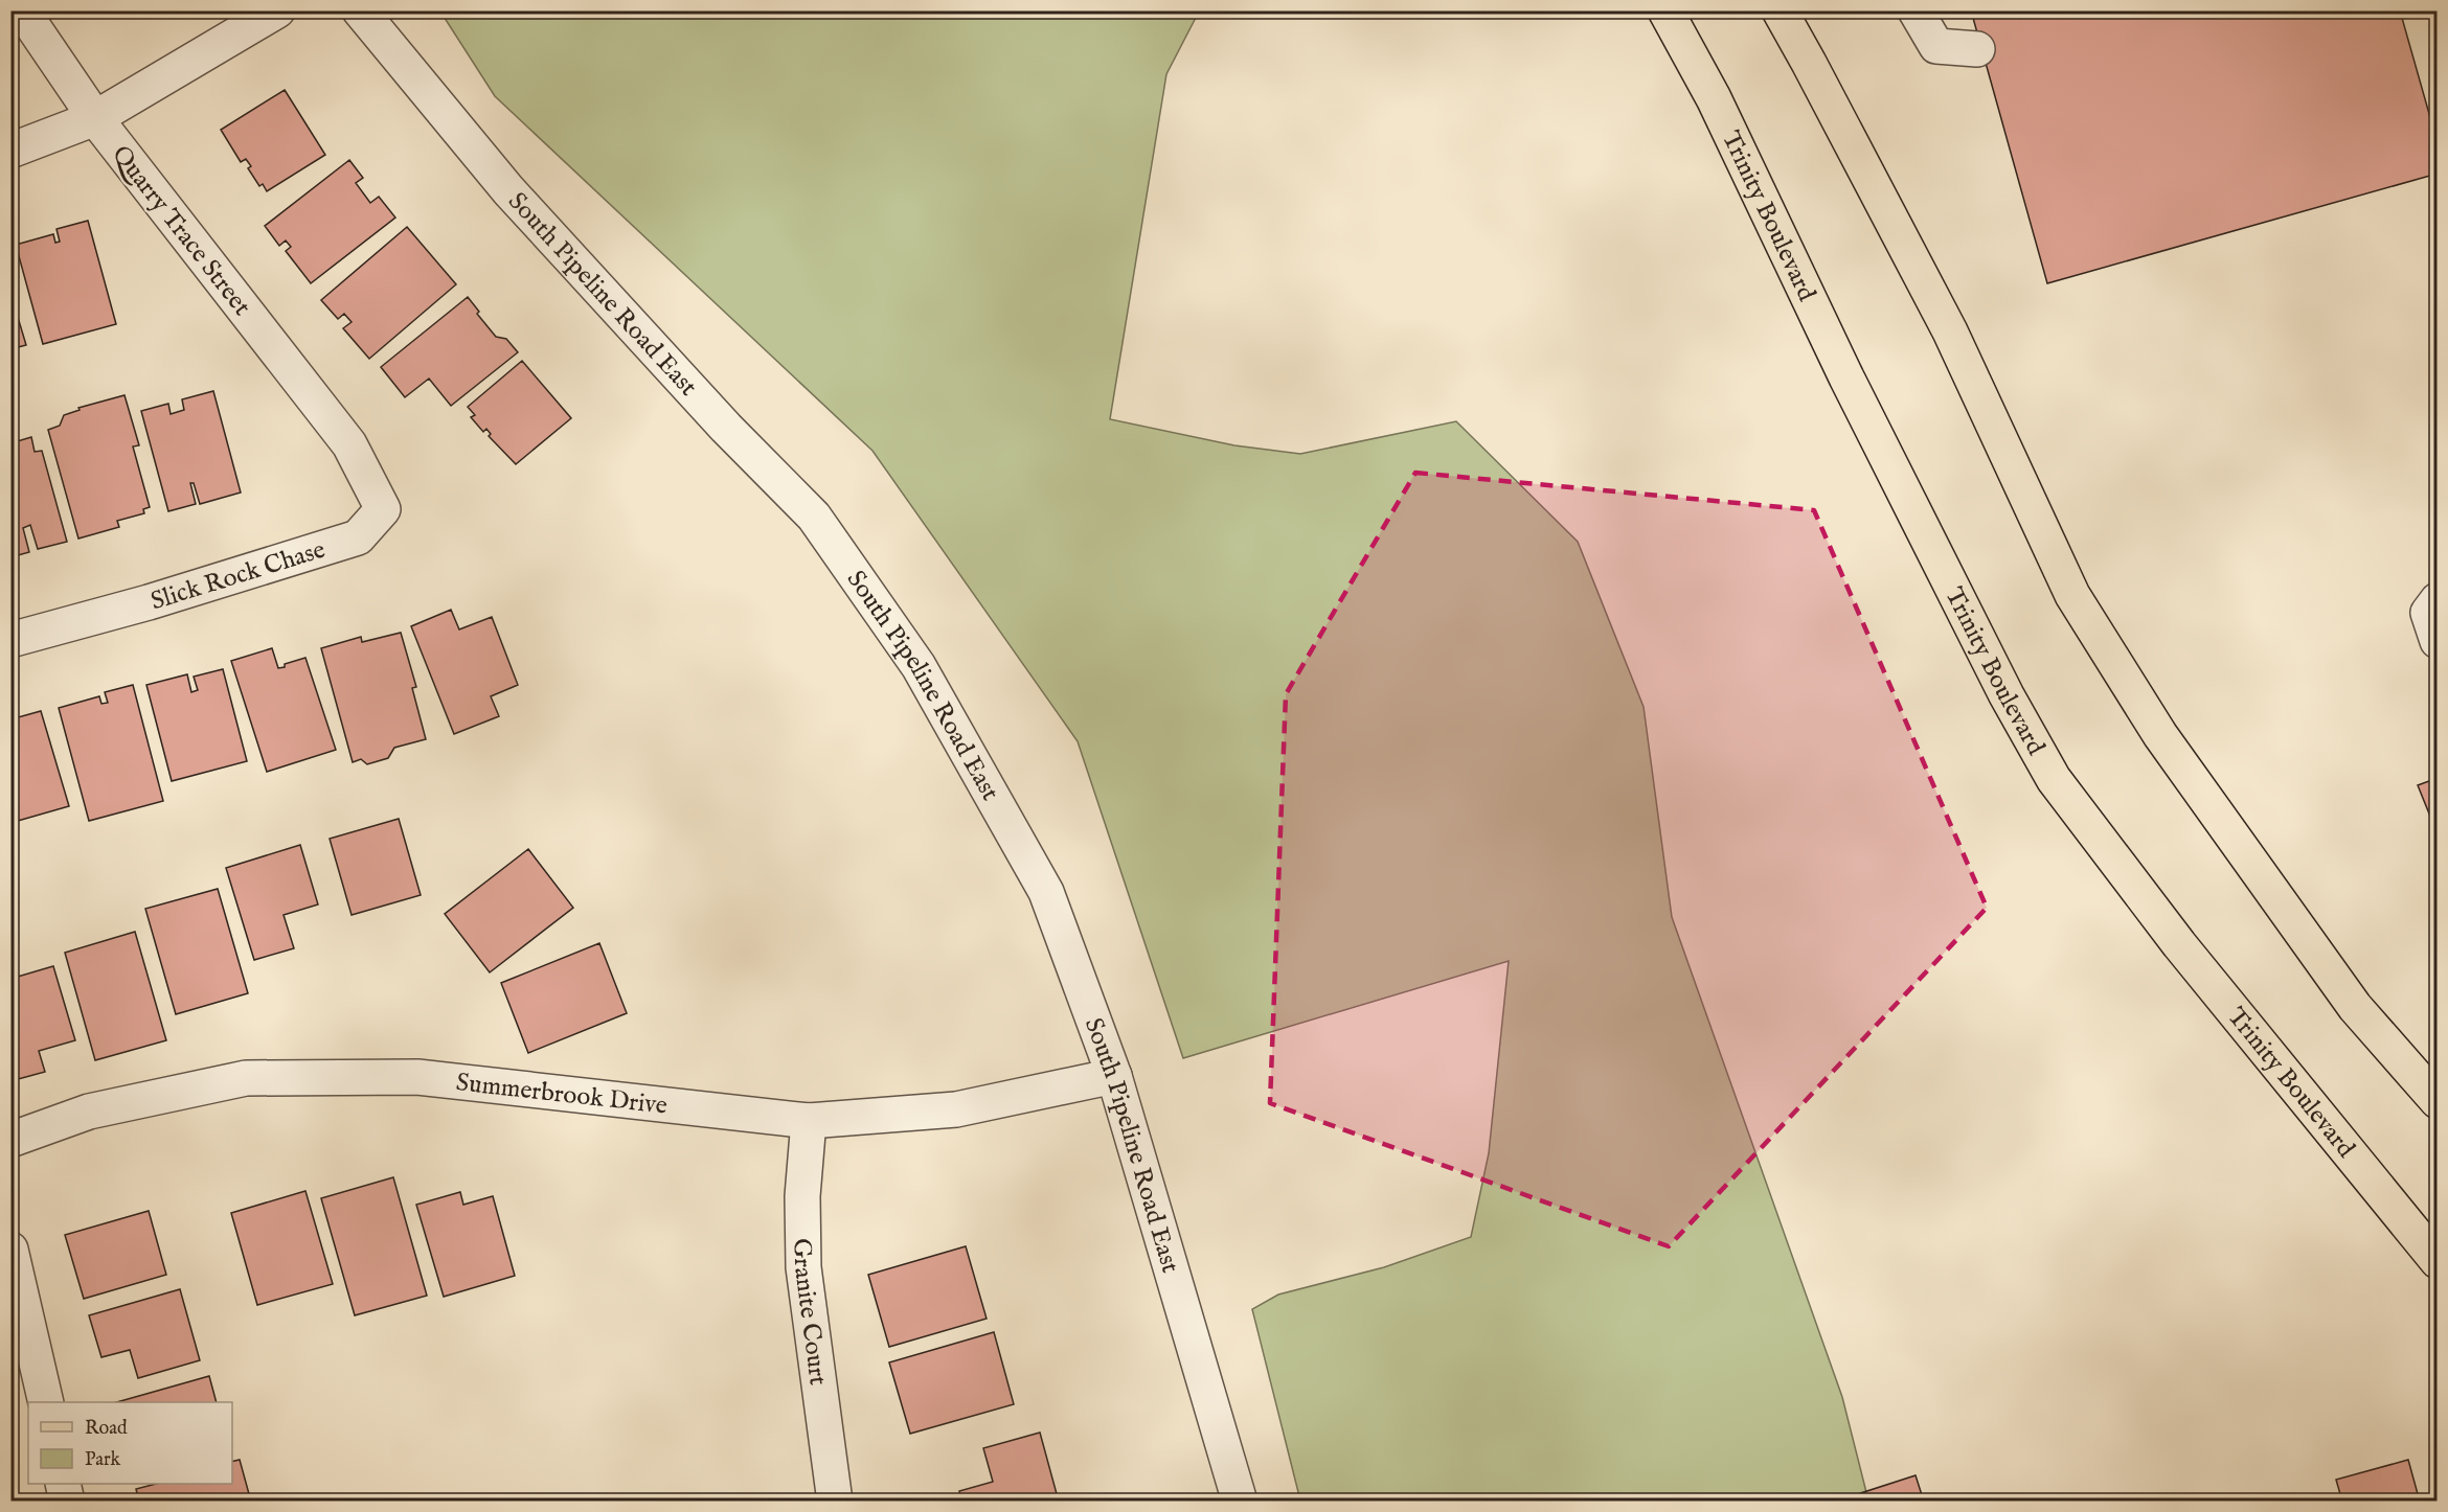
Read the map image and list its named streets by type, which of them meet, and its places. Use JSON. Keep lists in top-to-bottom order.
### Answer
{
  "streets": {
    "main road": ["Trinity Boulevard"],
    "street": [
      "Quarry Trace Street",
      "South Pipeline Road East",
      "Slick Rock Chase",
      "Summerbrook Drive",
      "Granite Court"
    ]
  },
  "crossings": [
    ["Quarry Trace Street", "Slick Rock Chase"],
    ["South Pipeline Road East", "Summerbrook Drive"],
    ["Summerbrook Drive", "Granite Court"]
  ],
  "legend": ["Road", "Park"]
}
